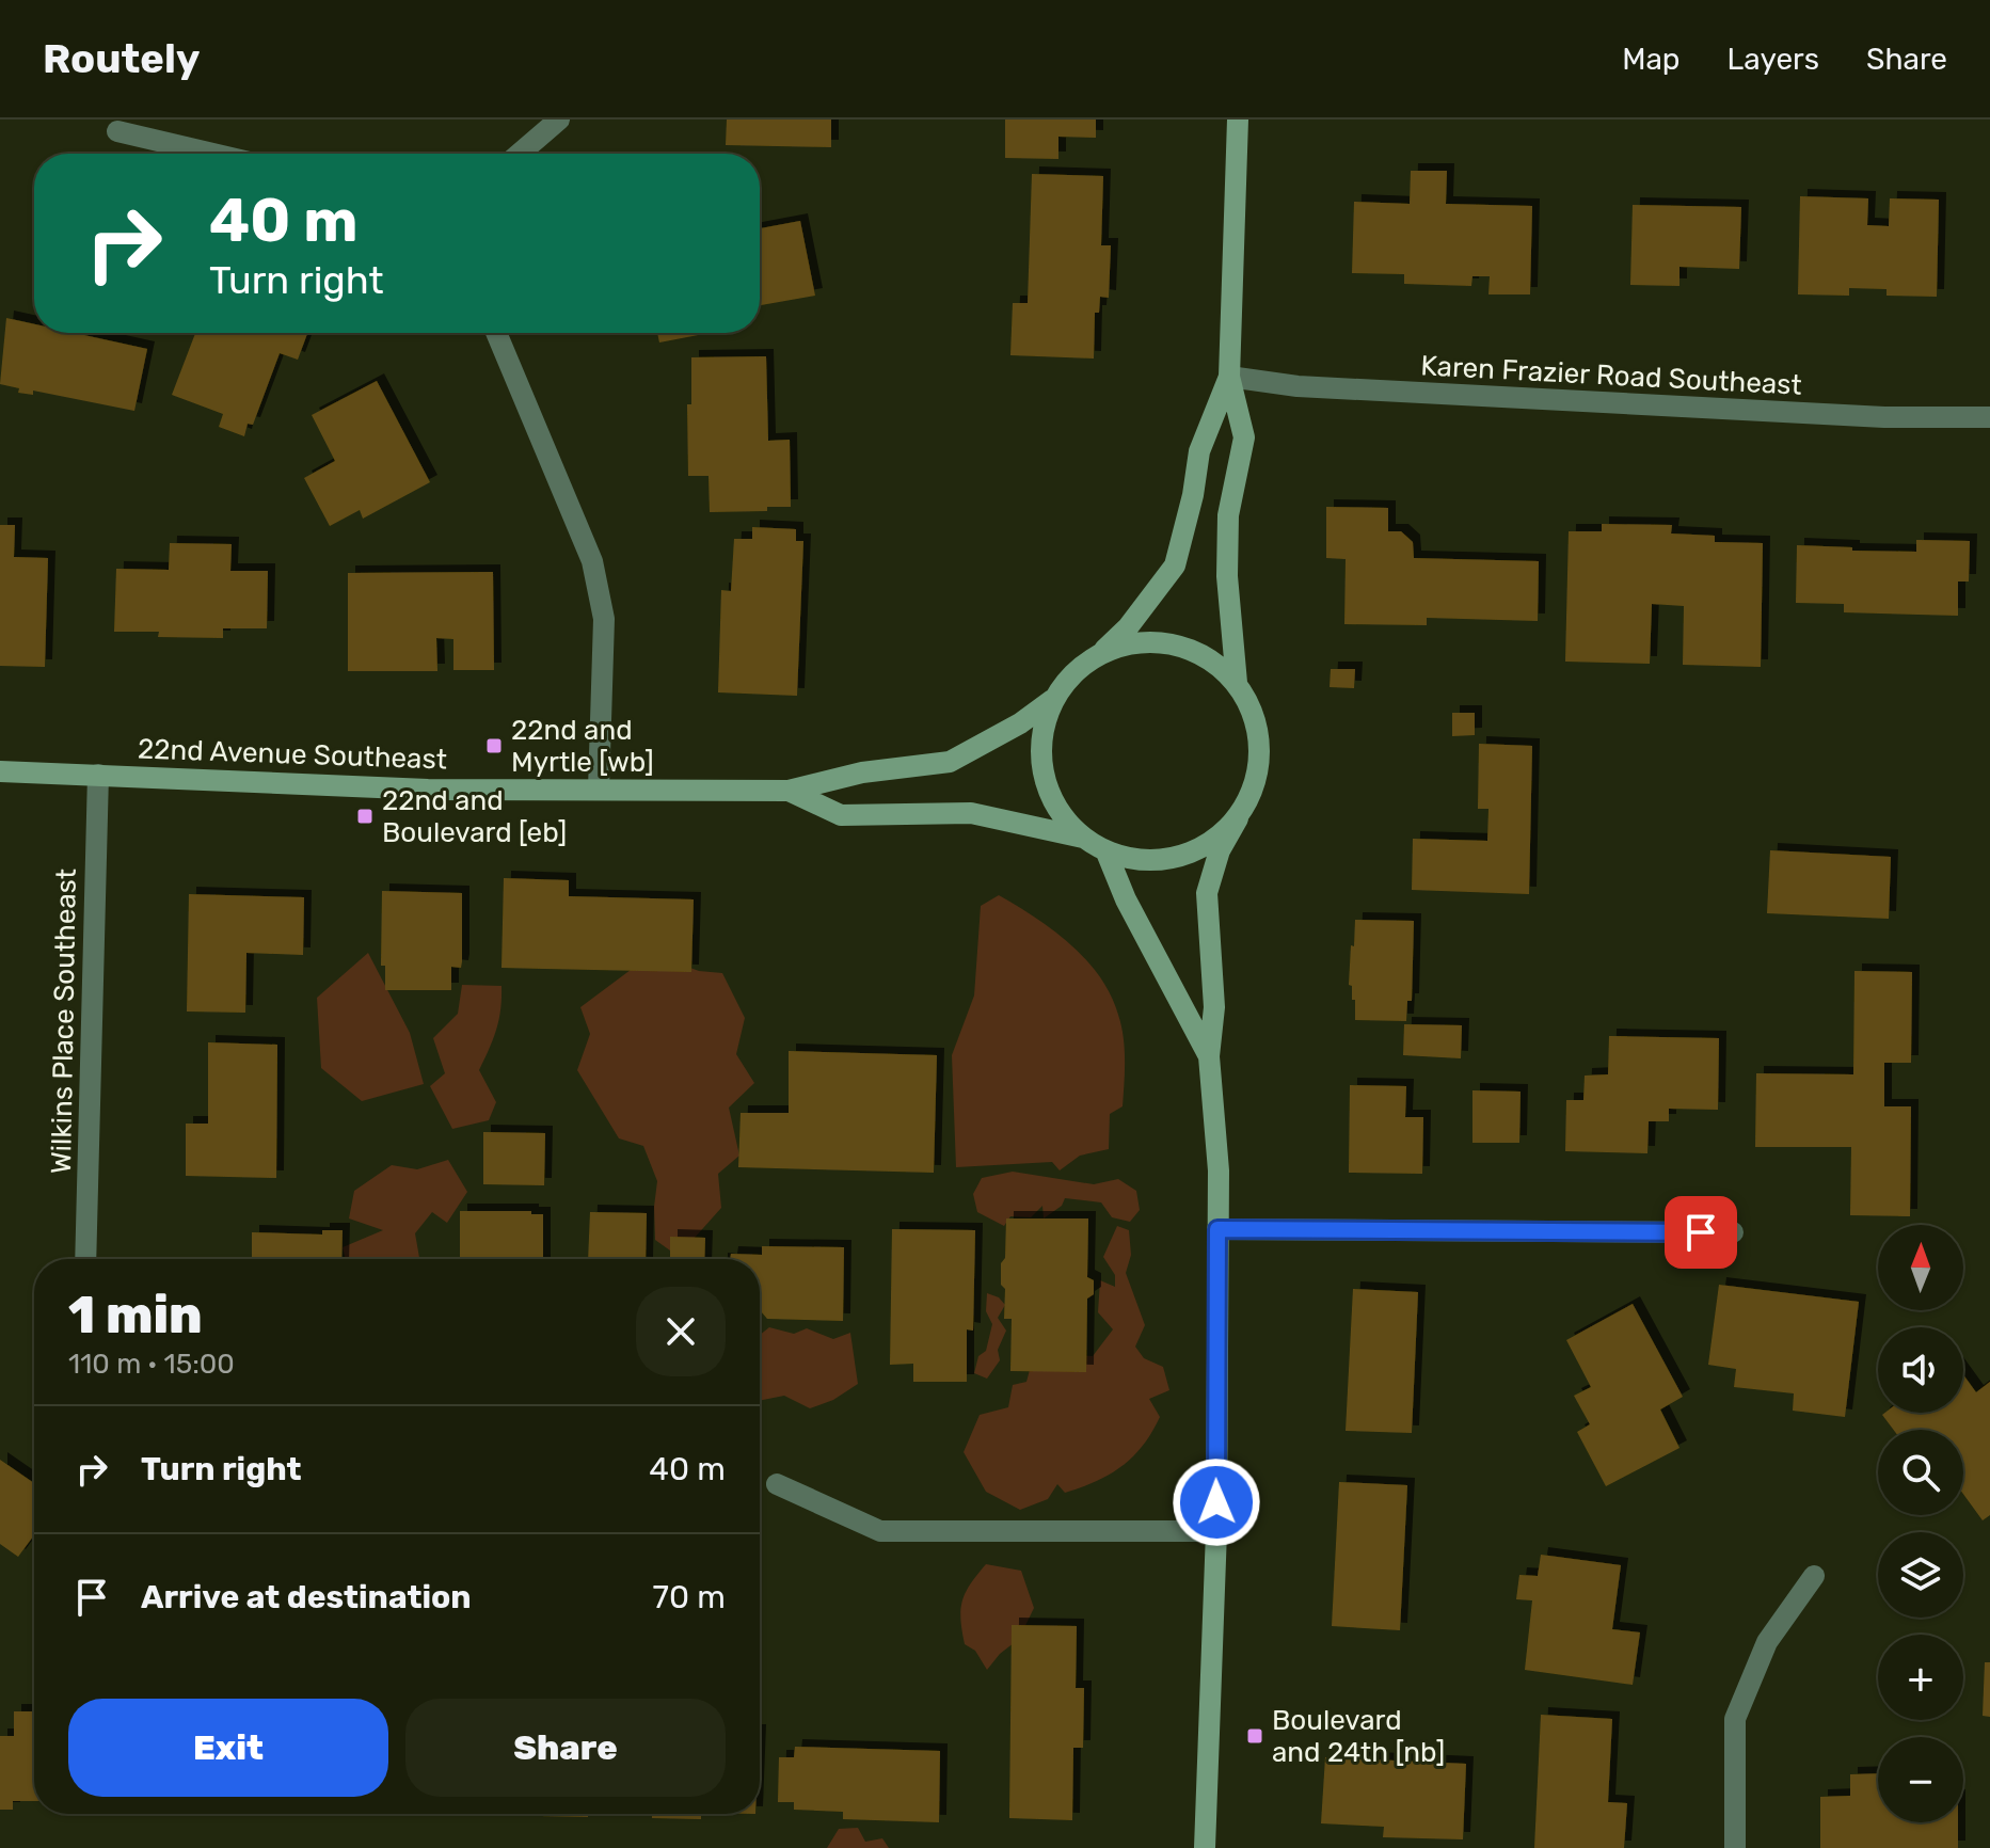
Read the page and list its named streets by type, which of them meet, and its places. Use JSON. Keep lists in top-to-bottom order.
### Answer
{
  "streets": {
    "street": ["Karen Frazier Road Southeast", "22nd Avenue Southeast", "Wilkins Place Southeast"]
  },
  "crossings": [
    ["22nd Avenue Southeast", "Wilkins Place Southeast"]
  ],
  "places": {
    "transit": ["22nd and Myrtle [wb]", "22nd and Boulevard [eb]", "Boulevard and 24th [nb]"]
  },
  "north": "top",
  "page": {
    "header": "Routely",
    "nav": ["Map", "Layers", "Share"],
    "turn": ["40 m", "Turn right"],
    "map_buttons": ["+", "−"],
    "heading": ["1 min", "110 m · 15:00"],
    "list": [
      {
        "name": "Turn right",
        "value": "40 m"
      },
      {
        "name": "Arrive at destination",
        "value": "70 m"
      }
    ],
    "buttons": ["Exit", "Share"]
  }
}
